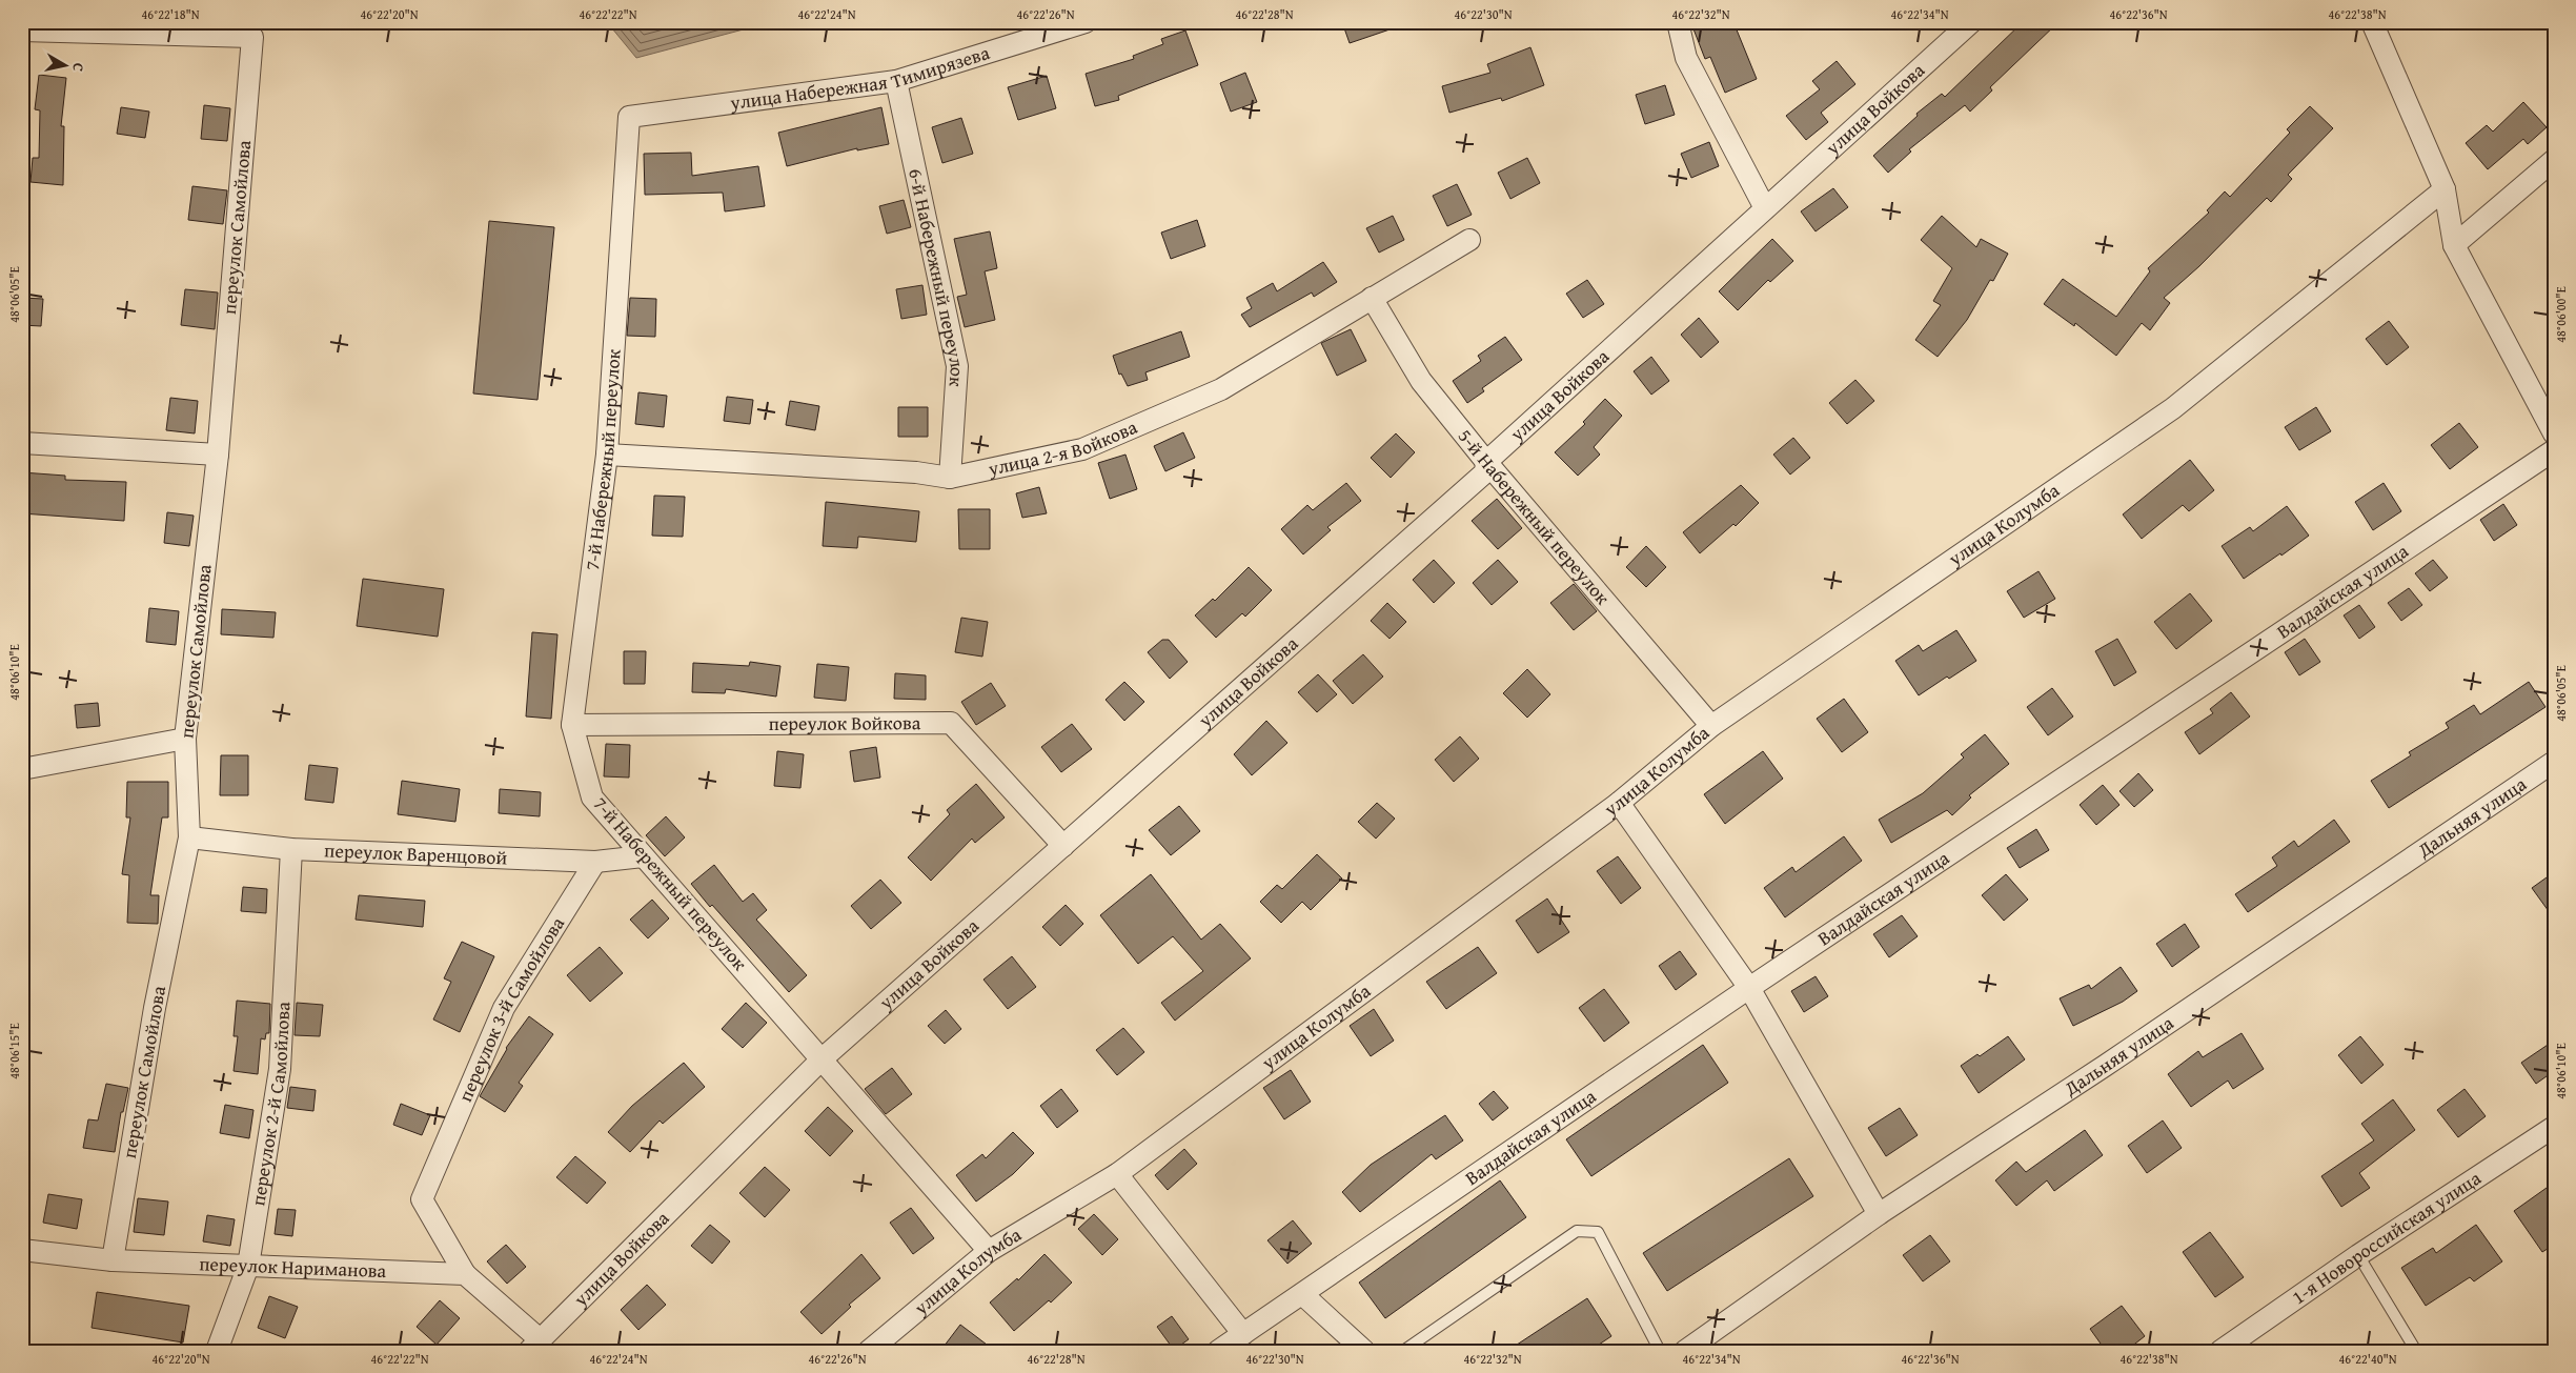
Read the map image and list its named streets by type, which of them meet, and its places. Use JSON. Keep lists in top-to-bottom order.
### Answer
{
  "streets": {
    "street": [
      "улица Набережная Тимирязева",
      "улица Войкова",
      "переулок Самойлова",
      "6-й Набережный переулок",
      "улица 2-я Войкова",
      "7-й Набережный переулок",
      "5-й Набережный переулок",
      "улица Колумба",
      "Валдайская улица",
      "переулок Войкова",
      "Дальняя улица",
      "переулок Варенцовой",
      "переулок 3-й Самойлова",
      "переулок 2-й Самойлова",
      "1-я Новороссийская улица",
      "переулок Нариманова"
    ]
  },
  "crossings": [
    ["улица Набережная Тимирязева", "6-й Набережный переулок"],
    ["улица Набережная Тимирязева", "7-й Набережный переулок"],
    ["улица Войкова", "7-й Набережный переулок"],
    ["улица Войкова", "5-й Набережный переулок"],
    ["улица Войкова", "переулок Войкова"],
    ["переулок Самойлова", "переулок Варенцовой"],
    ["переулок Самойлова", "переулок Нариманова"],
    ["6-й Набережный переулок", "улица 2-я Войкова"],
    ["улица 2-я Войкова", "7-й Набережный переулок"],
    ["улица 2-я Войкова", "5-й Набережный переулок"],
    ["7-й Набережный переулок", "улица Колумба"],
    ["7-й Набережный переулок", "переулок Войкова"],
    ["7-й Набережный переулок", "переулок Варенцовой"],
    ["5-й Набережный переулок", "улица Колумба"],
    ["переулок Варенцовой", "переулок 3-й Самойлова"],
    ["переулок Варенцовой", "переулок 2-й Самойлова"],
    ["переулок 3-й Самойлова", "переулок Нариманова"],
    ["переулок 2-й Самойлова", "переулок Нариманова"]
  ],
  "north": "right",
  "coordinates": [
    "46°22'18\"N",
    "46°22'20\"N",
    "46°22'22\"N",
    "46°22'24\"N",
    "46°22'26\"N",
    "46°22'28\"N",
    "46°22'30\"N",
    "46°22'32\"N",
    "46°22'34\"N",
    "46°22'36\"N",
    "46°22'38\"N",
    "48°06'05\"E",
    "48°06'00\"E",
    "48°06'10\"E",
    "48°06'15\"E",
    "46°22'40\"N"
  ]
}
